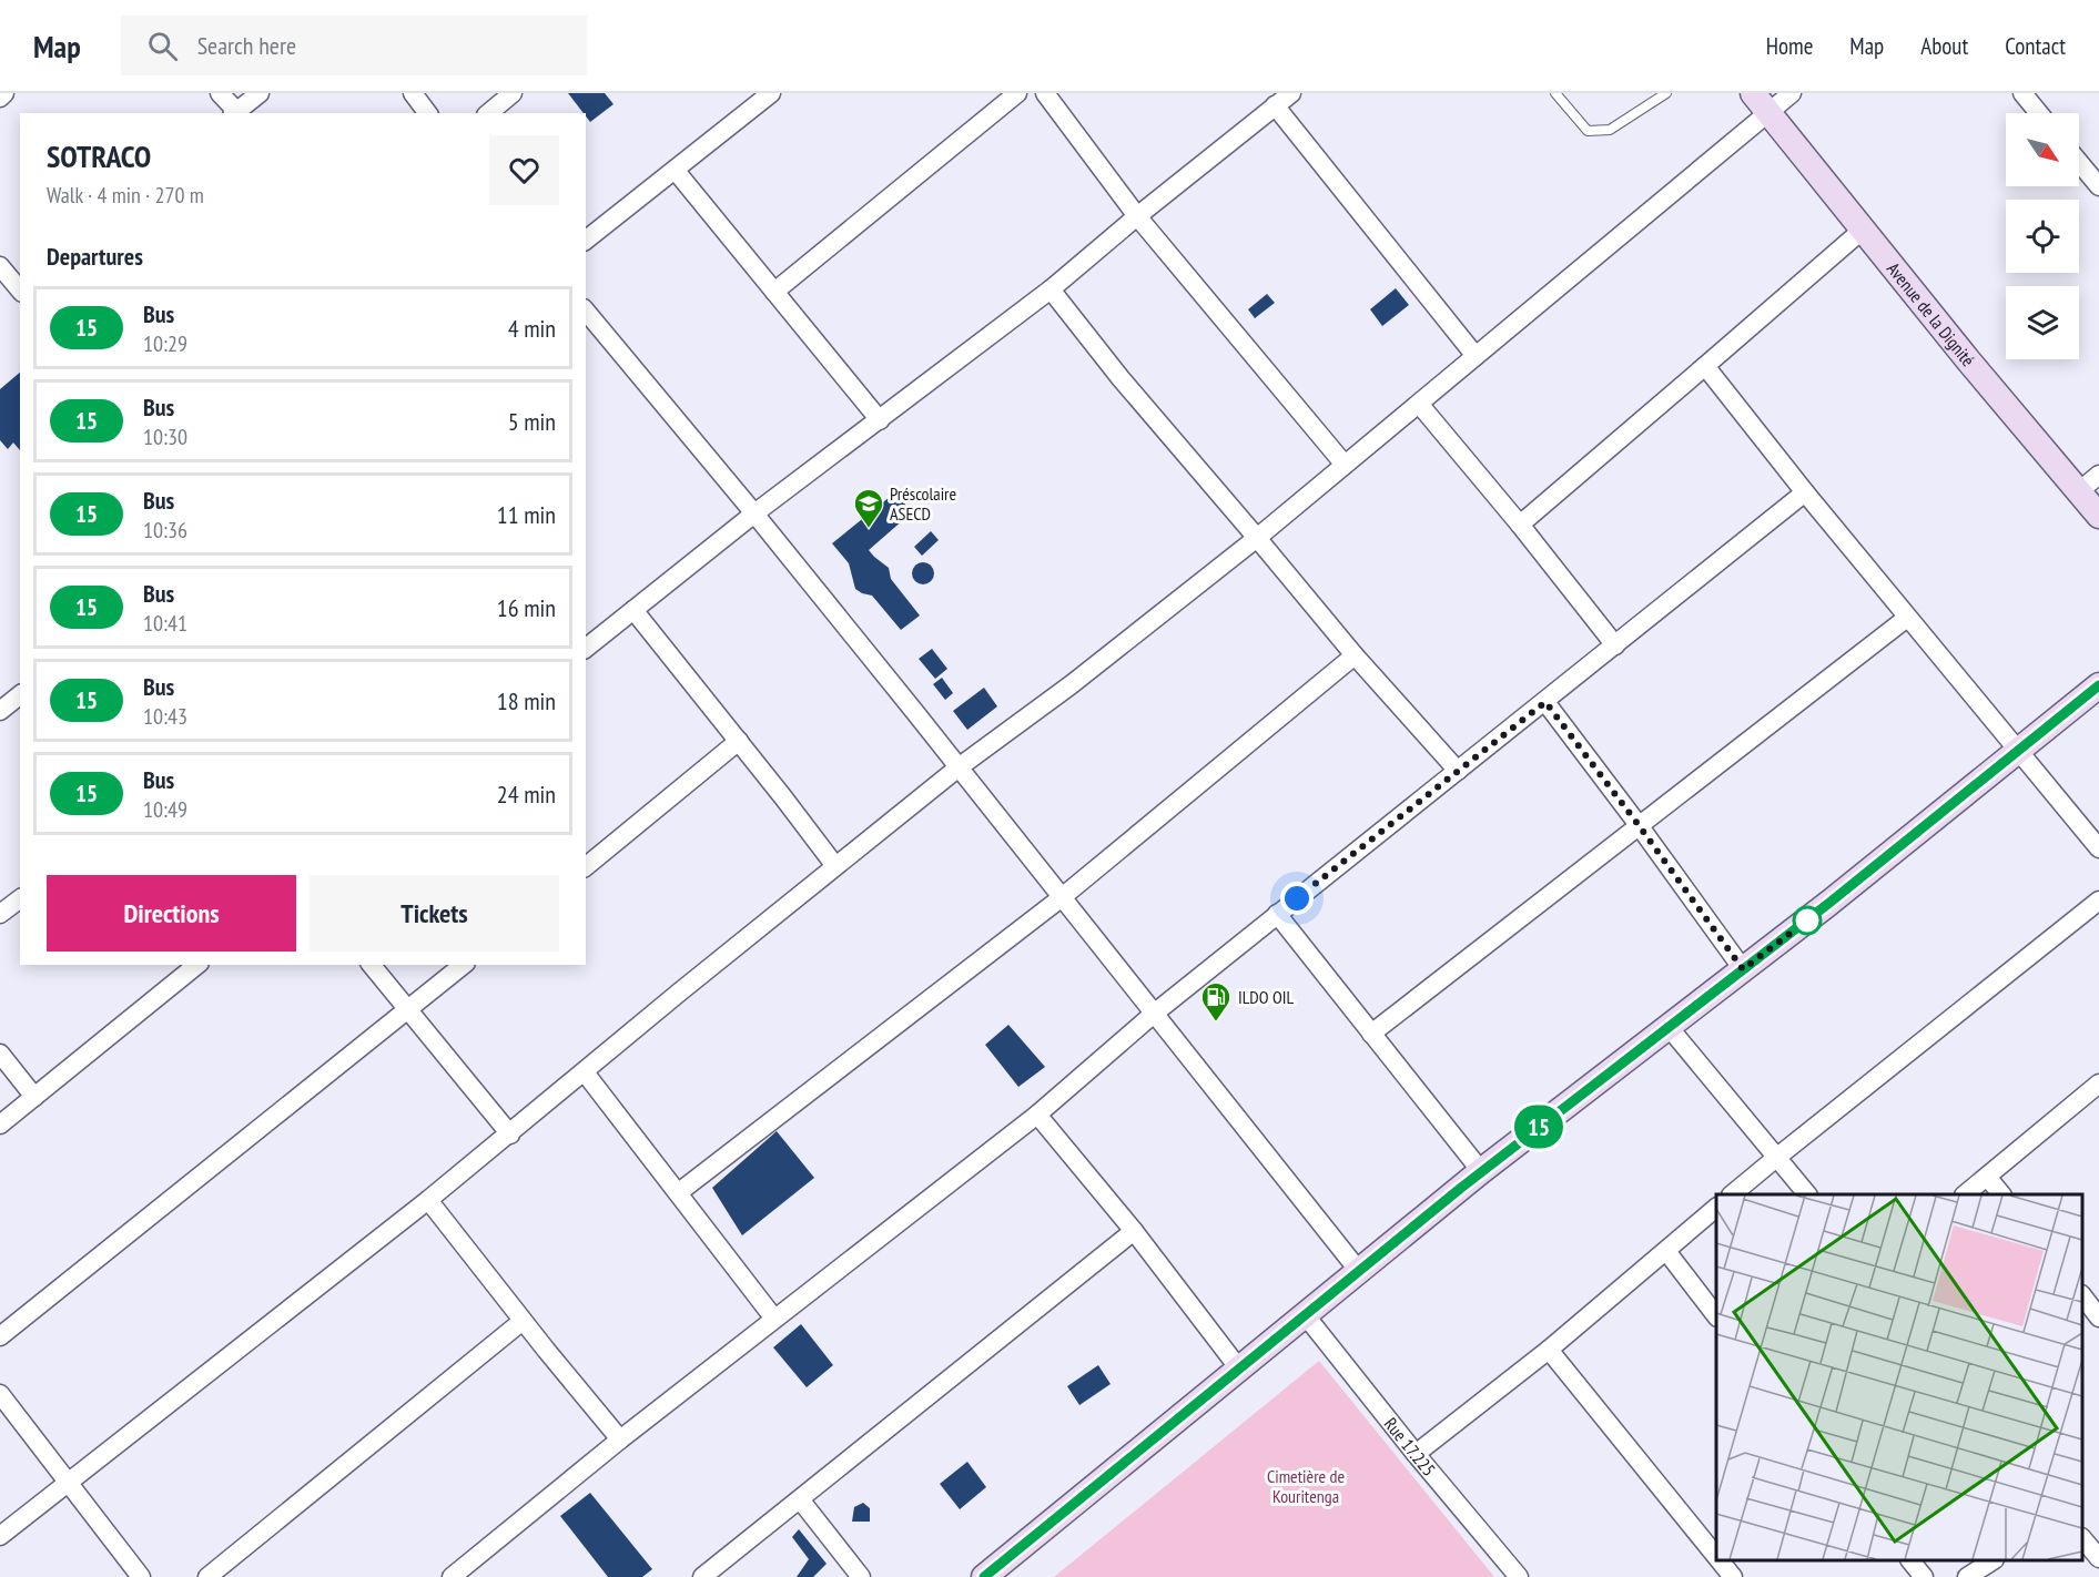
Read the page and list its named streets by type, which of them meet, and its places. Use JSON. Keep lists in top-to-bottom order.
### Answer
{
  "streets": {
    "main road": ["Avenue de la Dignité"],
    "street": ["Rue 17.225"]
  },
  "parks": ["Cimetière de Kouritenga"],
  "places": {
    "school or university": ["Préscolaire ASECD"],
    "fuel station": ["ILDO OIL"]
  },
  "lines": ["bus line 15"],
  "north": "bottom right",
  "page": {
    "header": "Map",
    "search": "Search here",
    "nav": [
      "Home",
      "Map",
      "About",
      "Contact"
    ],
    "on_map": "15",
    "heading": [
      ["SOTRACO", "Walk · 4 min · 270 m"],
      "Departures"
    ],
    "list": [
      {
        "mark": "15",
        "name": "Bus",
        "note": "10:29",
        "value": "4 min"
      },
      {
        "mark": "15",
        "name": "Bus",
        "note": "10:30",
        "value": "5 min"
      },
      {
        "mark": "15",
        "name": "Bus",
        "note": "10:36",
        "value": "11 min"
      },
      {
        "mark": "15",
        "name": "Bus",
        "note": "10:41",
        "value": "16 min"
      },
      {
        "mark": "15",
        "name": "Bus",
        "note": "10:43",
        "value": "18 min"
      },
      {
        "mark": "15",
        "name": "Bus",
        "note": "10:49",
        "value": "24 min"
      }
    ],
    "buttons": ["Directions", "Tickets"]
  }
}
